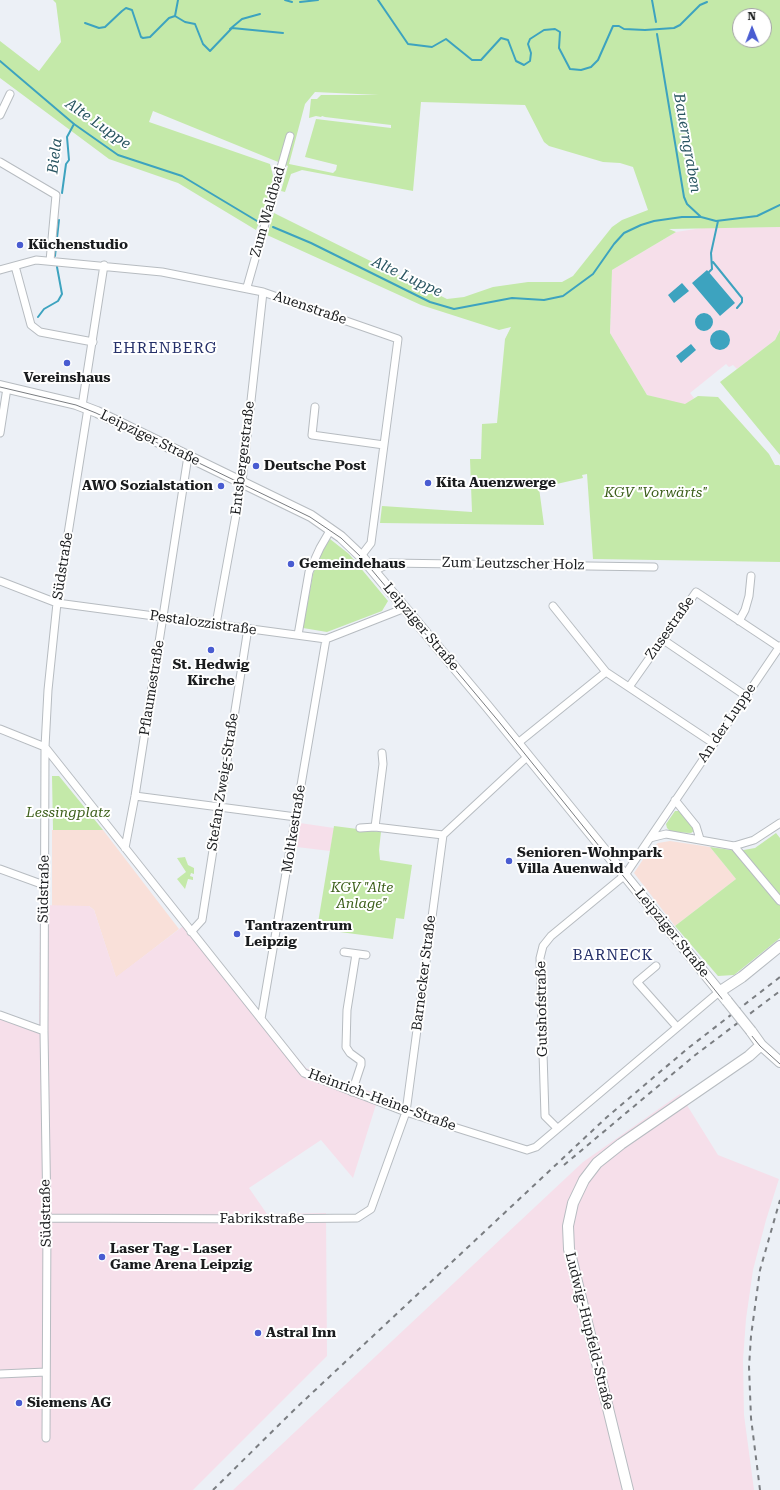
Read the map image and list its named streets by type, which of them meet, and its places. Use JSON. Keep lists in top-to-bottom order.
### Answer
{
  "streets": {
    "street": [
      "Zum Waldbad",
      "Auenstraße",
      "Leipziger Straße",
      "Entsbergerstraße",
      "Zum Leutzscher Holz",
      "Südstraße",
      "Pestalozzistraße",
      "Zusestraße",
      "Pflaumestraße",
      "An der Luppe",
      "Stefan-Zweig-Straße",
      "Moltkestraße",
      "Barnecker Straße",
      "Gutshofstraße",
      "Heinrich-Heine-Straße",
      "Fabrikstraße",
      "Ludwig-Hupfeld-Straße"
    ]
  },
  "crossings": [
    ["Zum Waldbad", "Auenstraße"],
    ["Auenstraße", "Leipziger Straße"],
    ["Auenstraße", "Entsbergerstraße"],
    ["Auenstraße", "Südstraße"],
    ["Leipziger Straße", "Entsbergerstraße"],
    ["Leipziger Straße", "Zum Leutzscher Holz"],
    ["Leipziger Straße", "Südstraße"],
    ["Leipziger Straße", "Pestalozzistraße"],
    ["Leipziger Straße", "Pflaumestraße"],
    ["Leipziger Straße", "Gutshofstraße"],
    ["Leipziger Straße", "Heinrich-Heine-Straße"],
    ["Leipziger Straße", "Ludwig-Hupfeld-Straße"],
    ["Entsbergerstraße", "Pestalozzistraße"],
    ["Südstraße", "Pestalozzistraße"],
    ["Südstraße", "Heinrich-Heine-Straße"],
    ["Südstraße", "Fabrikstraße"],
    ["Pestalozzistraße", "Pflaumestraße"],
    ["Pestalozzistraße", "Stefan-Zweig-Straße"],
    ["Pestalozzistraße", "Moltkestraße"],
    ["Zusestraße", "An der Luppe"],
    ["Pflaumestraße", "Heinrich-Heine-Straße"],
    ["An der Luppe", "Gutshofstraße"],
    ["Stefan-Zweig-Straße", "Heinrich-Heine-Straße"],
    ["Moltkestraße", "Heinrich-Heine-Straße"],
    ["Barnecker Straße", "Heinrich-Heine-Straße"],
    ["Barnecker Straße", "Fabrikstraße"],
    ["Gutshofstraße", "Heinrich-Heine-Straße"],
    ["Heinrich-Heine-Straße", "Fabrikstraße"]
  ],
  "districts": ["EHRENBERG", "BARNECK"],
  "water": ["Alte Luppe", "Bauerngraben", "Biela"],
  "parks": ["KGV \"Vorwärts\"", "Lessingplatz", "KGV \"Alte Anlage\""],
  "places": [
    "Küchenstudio",
    "Vereinshaus",
    "Deutsche Post",
    "Kita Auenzwerge",
    "AWO Sozialstation",
    "Gemeindehaus",
    "St. Hedwig Kirche",
    "Senioren-Wohnpark Villa Auenwald",
    "Tantrazentrum Leipzig",
    "Laser Tag - Laser Game Arena Leipzig",
    "Astral Inn",
    "Siemens AG"
  ],
  "north": "top"
}
